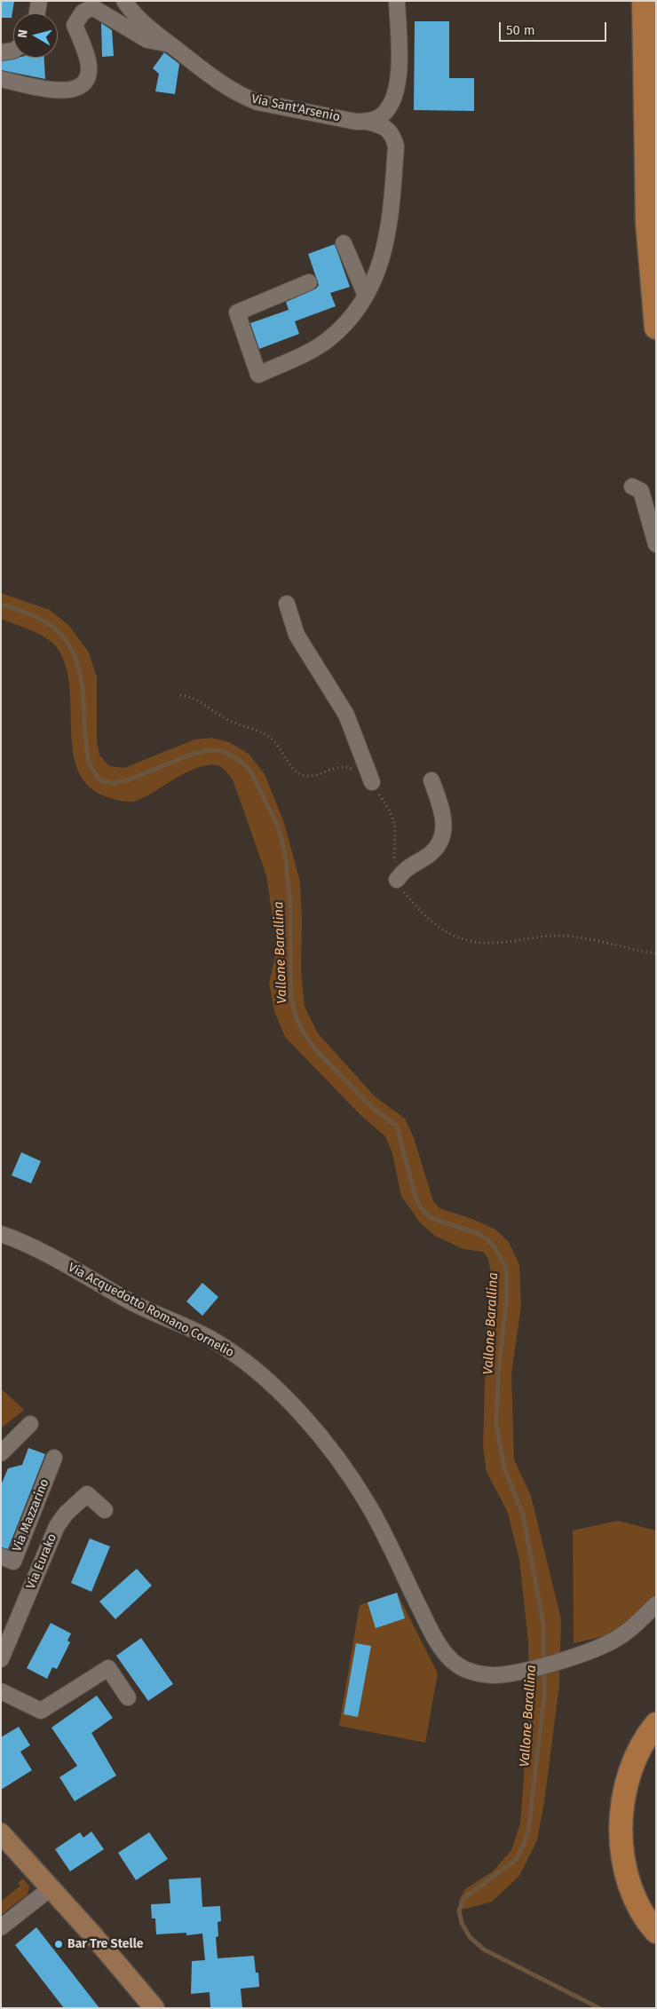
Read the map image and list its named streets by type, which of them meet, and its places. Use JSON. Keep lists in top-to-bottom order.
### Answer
{
  "streets": {
    "street": [
      "Via Sant'Arsenio",
      "Via Acquedotto Romano Cornelio",
      "Via Mazzarino",
      "Via Eurako"
    ]
  },
  "water": ["Vallone Barallina"],
  "places": ["Bar Tre Stelle"],
  "scale_bar": "50 m",
  "north": "left"
}
